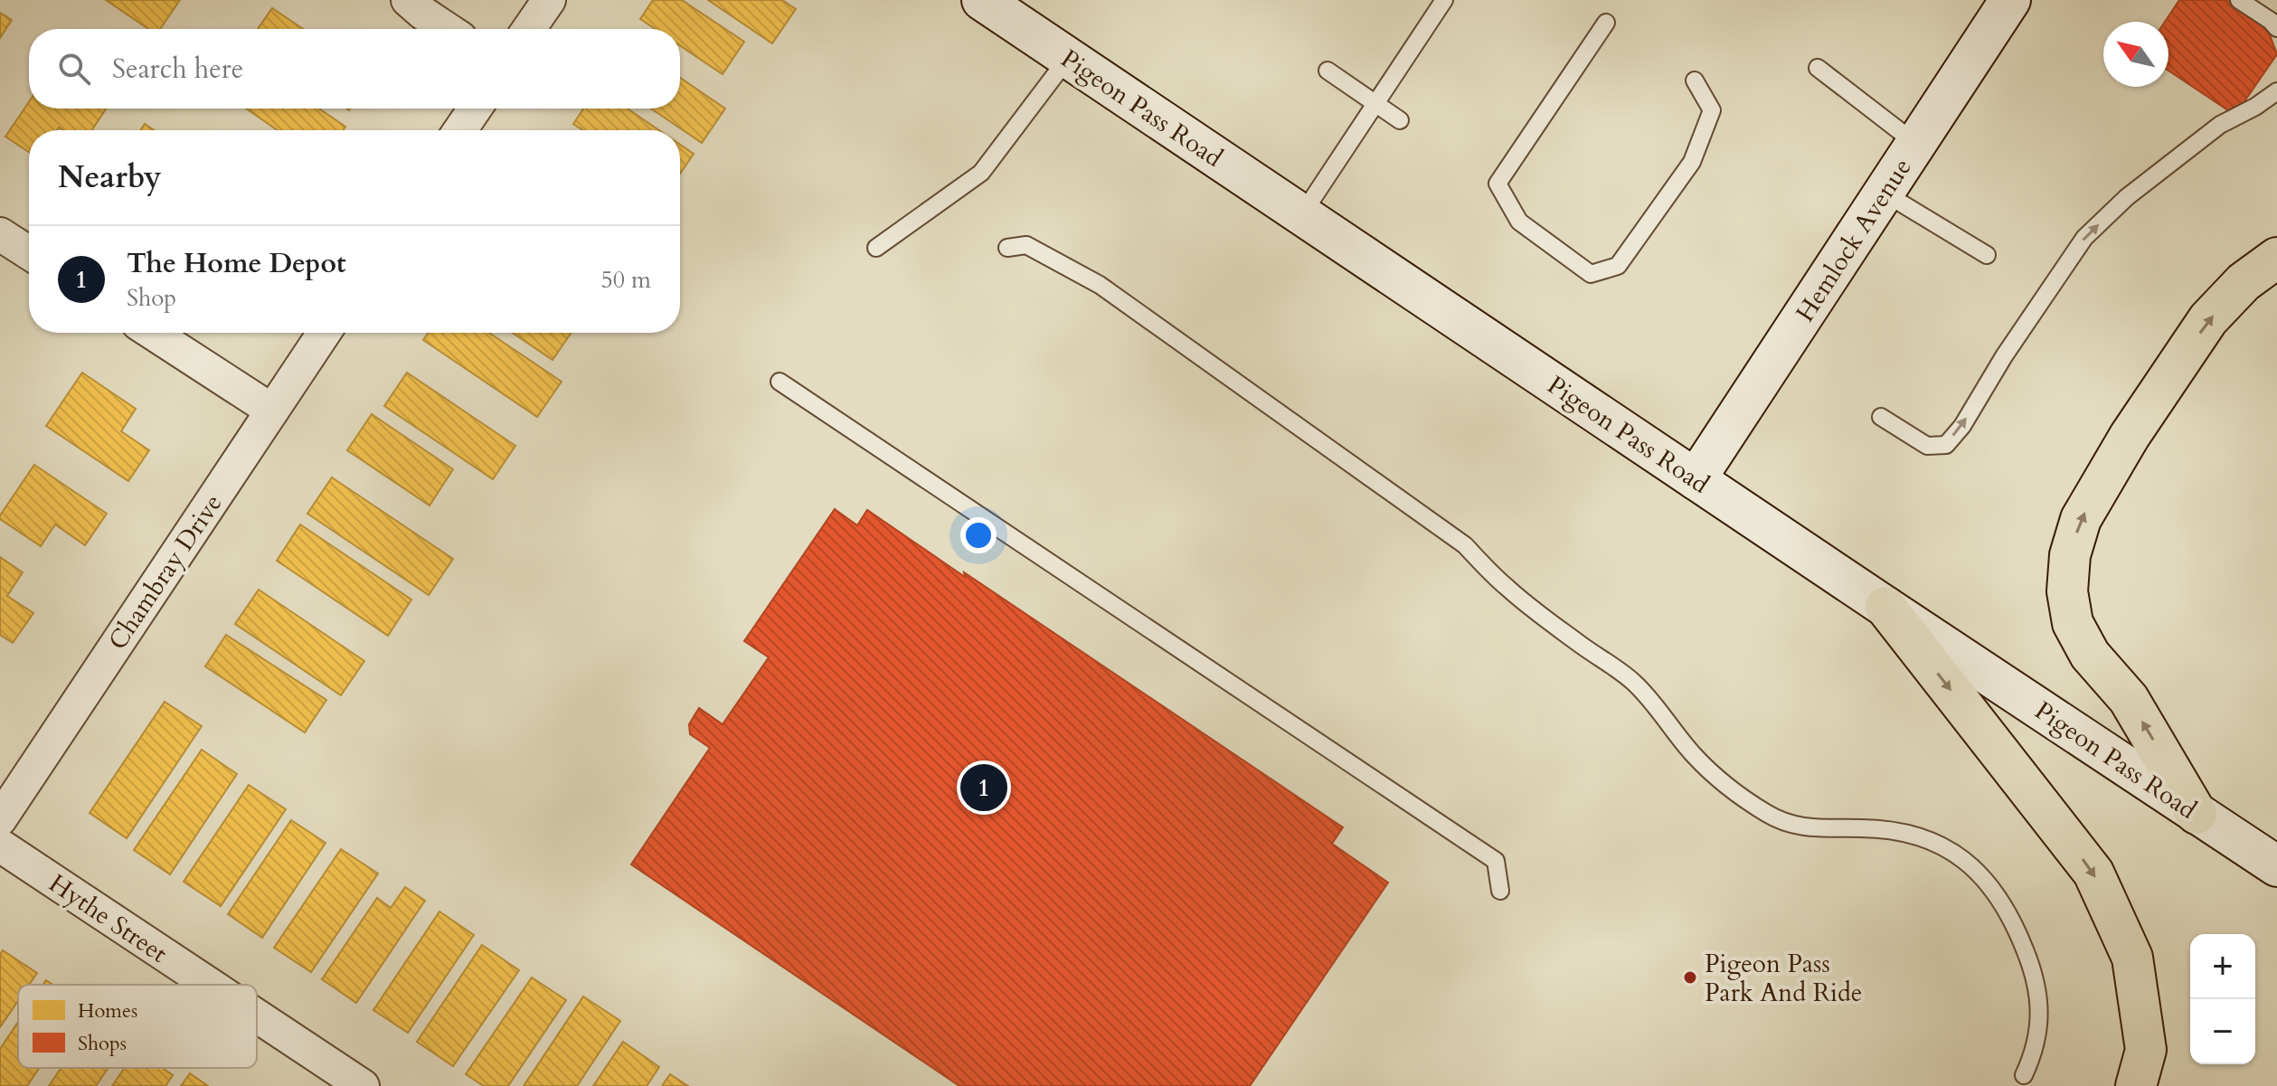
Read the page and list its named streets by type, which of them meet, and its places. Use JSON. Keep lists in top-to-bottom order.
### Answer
{
  "streets": {
    "main road": ["Pigeon Pass Road", "Hemlock Avenue"],
    "street": ["Chambray Drive", "Hythe Street"]
  },
  "crossings": [
    ["Pigeon Pass Road", "Hemlock Avenue"]
  ],
  "places": ["Pigeon Pass Park And Ride"],
  "legend": ["Homes", "Shops"],
  "north": "top left",
  "page": {
    "search": "Search here",
    "heading": "Nearby",
    "list": [
      {
        "mark": "1",
        "name": "The Home Depot",
        "note": "Shop",
        "value": "50 m"
      }
    ],
    "pins": "1",
    "map_buttons": ["+", "−"]
  }
}
